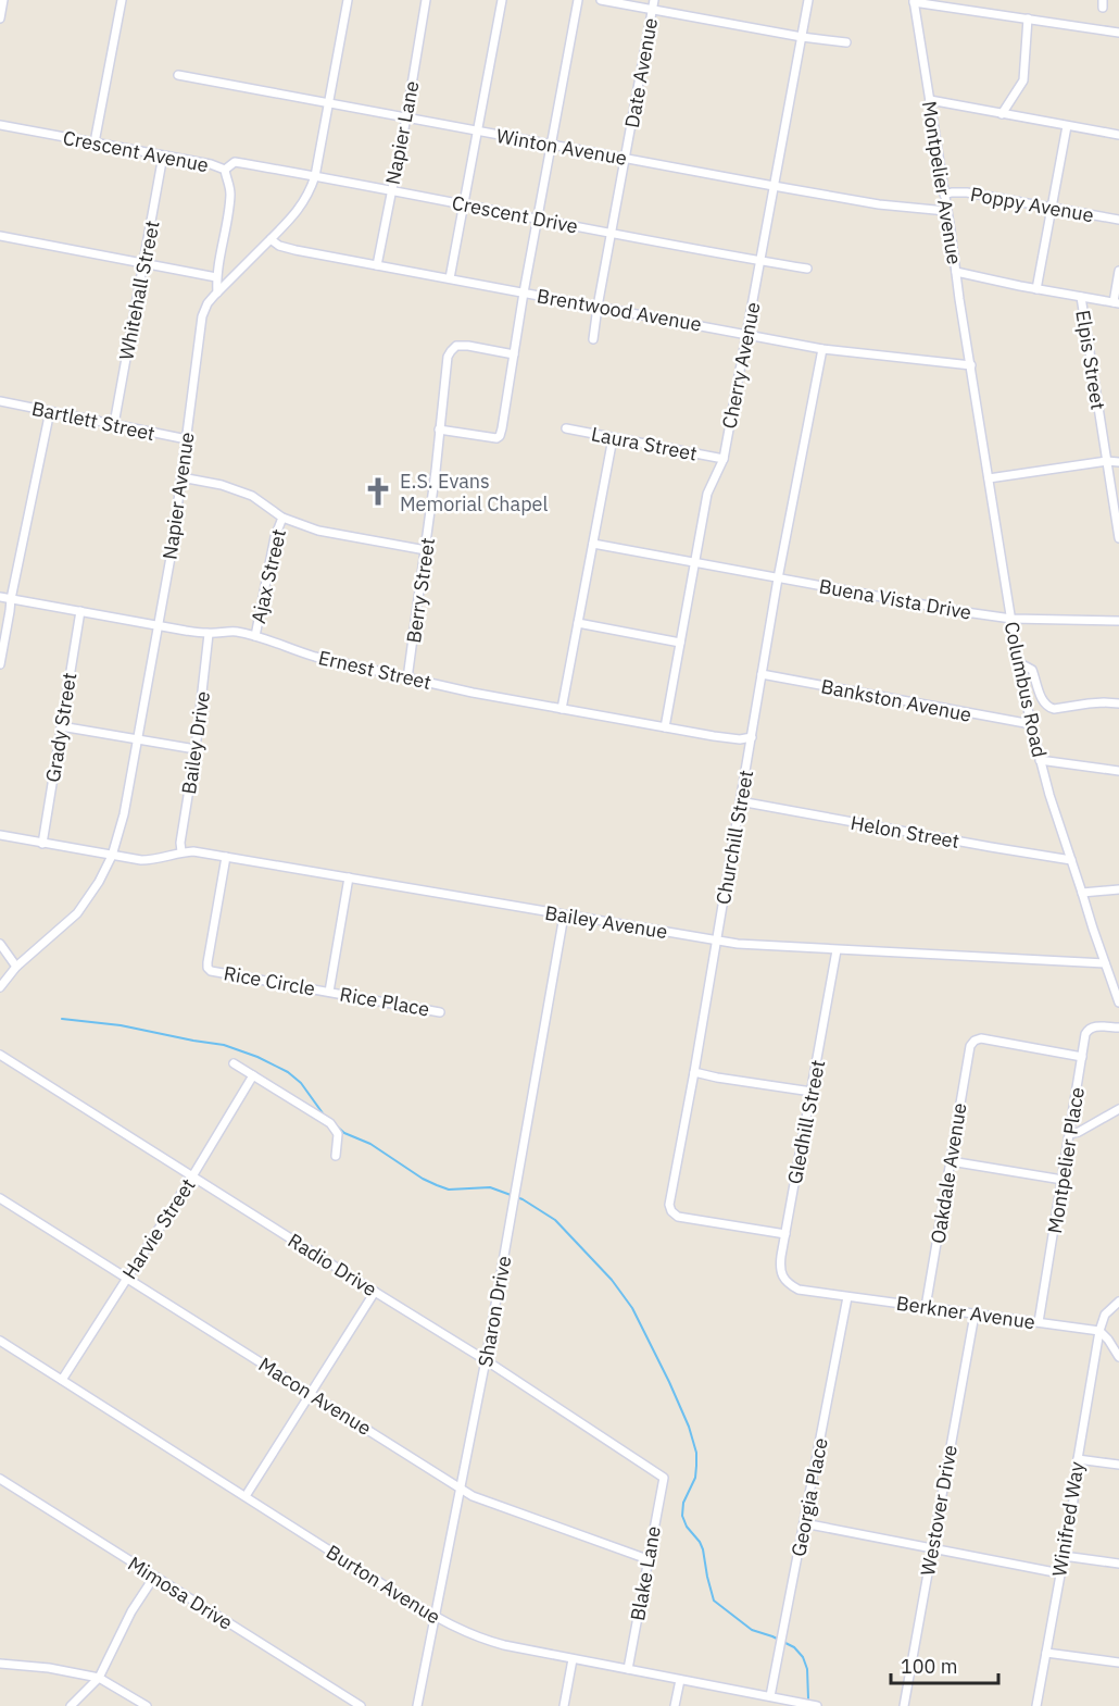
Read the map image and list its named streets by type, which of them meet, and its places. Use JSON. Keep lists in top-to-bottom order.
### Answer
{
  "streets": {
    "street": [
      "Date Avenue",
      "Napier Lane",
      "Winton Avenue",
      "Crescent Avenue",
      "Montpelier Avenue",
      "Poppy Avenue",
      "Crescent Drive",
      "Whitehall Street",
      "Brentwood Avenue",
      "Elpis Street",
      "Cherry Avenue",
      "Bartlett Street",
      "Laura Street",
      "Napier Avenue",
      "Ajax Street",
      "Berry Street",
      "Buena Vista Drive",
      "Ernest Street",
      "Columbus Road",
      "Bankston Avenue",
      "Grady Street",
      "Bailey Drive",
      "Helon Street",
      "Churchill Street",
      "Bailey Avenue",
      "Rice Circle",
      "Rice Place",
      "Gledhill Street",
      "Montpelier Place",
      "Oakdale Avenue",
      "Harvie Street",
      "Radio Drive",
      "Sharon Drive",
      "Berkner Avenue",
      "Macon Avenue",
      "Georgia Place",
      "Westover Drive",
      "Winifred Way",
      "Blake Lane",
      "Burton Avenue",
      "Mimosa Drive"
    ]
  },
  "crossings": [
    ["Date Avenue", "Winton Avenue"],
    ["Date Avenue", "Crescent Drive"],
    ["Date Avenue", "Brentwood Avenue"],
    ["Napier Lane", "Winton Avenue"],
    ["Napier Lane", "Crescent Drive"],
    ["Napier Lane", "Brentwood Avenue"],
    ["Winton Avenue", "Montpelier Avenue"],
    ["Winton Avenue", "Cherry Avenue"],
    ["Winton Avenue", "Napier Avenue"],
    ["Crescent Avenue", "Crescent Drive"],
    ["Crescent Avenue", "Whitehall Street"],
    ["Crescent Avenue", "Napier Avenue"],
    ["Montpelier Avenue", "Poppy Avenue"],
    ["Montpelier Avenue", "Brentwood Avenue"],
    ["Montpelier Avenue", "Columbus Road"],
    ["Crescent Drive", "Cherry Avenue"],
    ["Crescent Drive", "Napier Avenue"],
    ["Whitehall Street", "Bartlett Street"],
    ["Brentwood Avenue", "Cherry Avenue"],
    ["Brentwood Avenue", "Napier Avenue"],
    ["Brentwood Avenue", "Columbus Road"],
    ["Brentwood Avenue", "Churchill Street"],
    ["Cherry Avenue", "Laura Street"],
    ["Cherry Avenue", "Buena Vista Drive"],
    ["Cherry Avenue", "Ernest Street"],
    ["Bartlett Street", "Napier Avenue"],
    ["Napier Avenue", "Ernest Street"],
    ["Napier Avenue", "Bailey Avenue"],
    ["Ajax Street", "Ernest Street"],
    ["Berry Street", "Ernest Street"],
    ["Buena Vista Drive", "Columbus Road"],
    ["Buena Vista Drive", "Churchill Street"],
    ["Ernest Street", "Grady Street"],
    ["Ernest Street", "Bailey Drive"],
    ["Ernest Street", "Churchill Street"],
    ["Columbus Road", "Bankston Avenue"],
    ["Columbus Road", "Helon Street"],
    ["Columbus Road", "Bailey Avenue"],
    ["Bankston Avenue", "Churchill Street"],
    ["Grady Street", "Bailey Avenue"],
    ["Bailey Drive", "Bailey Avenue"],
    ["Helon Street", "Churchill Street"],
    ["Churchill Street", "Bailey Avenue"],
    ["Churchill Street", "Gledhill Street"],
    ["Bailey Avenue", "Rice Circle"],
    ["Bailey Avenue", "Gledhill Street"],
    ["Bailey Avenue", "Sharon Drive"],
    ["Rice Circle", "Rice Place"],
    ["Gledhill Street", "Berkner Avenue"],
    ["Montpelier Place", "Oakdale Avenue"],
    ["Montpelier Place", "Berkner Avenue"],
    ["Oakdale Avenue", "Berkner Avenue"],
    ["Harvie Street", "Radio Drive"],
    ["Harvie Street", "Macon Avenue"],
    ["Harvie Street", "Burton Avenue"],
    ["Radio Drive", "Sharon Drive"],
    ["Radio Drive", "Blake Lane"],
    ["Sharon Drive", "Macon Avenue"],
    ["Sharon Drive", "Burton Avenue"],
    ["Berkner Avenue", "Georgia Place"],
    ["Berkner Avenue", "Westover Drive"],
    ["Berkner Avenue", "Winifred Way"],
    ["Macon Avenue", "Blake Lane"],
    ["Georgia Place", "Burton Avenue"],
    ["Blake Lane", "Burton Avenue"]
  ],
  "places": {
    "church": ["E.S. Evans Memorial Chapel"]
  },
  "scale_bar": "100 m"
}
